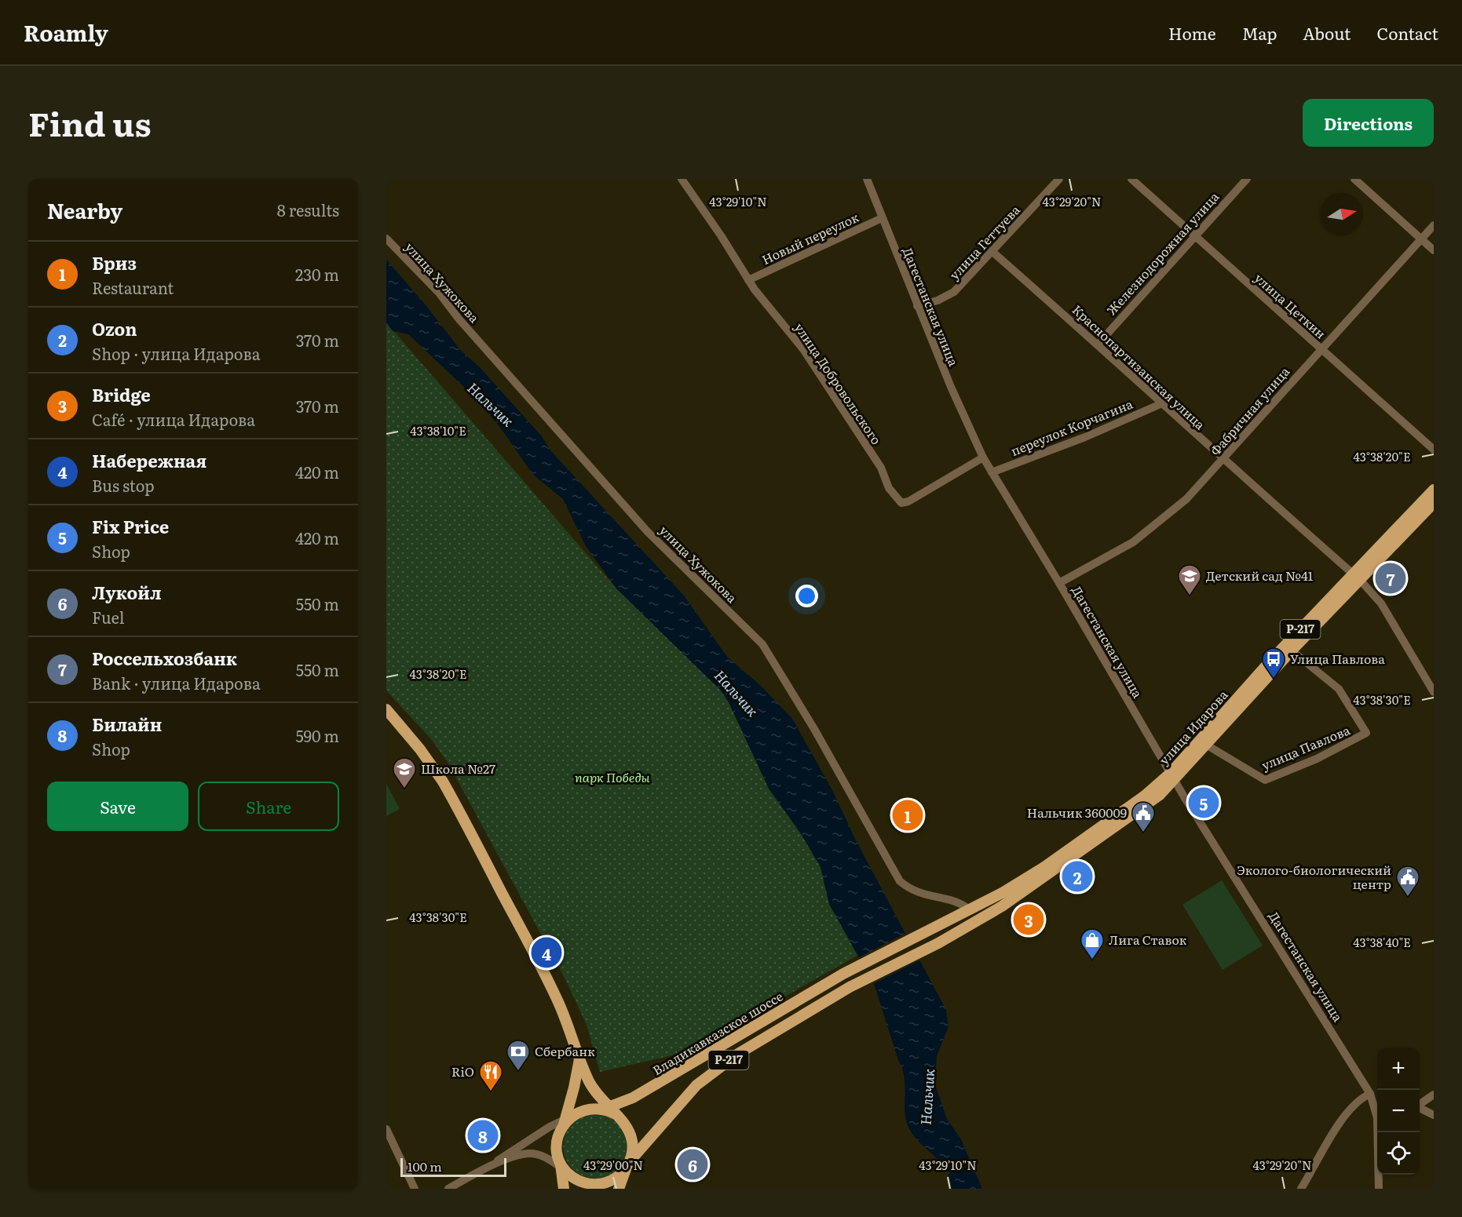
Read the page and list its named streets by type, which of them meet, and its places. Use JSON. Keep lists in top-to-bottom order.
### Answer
{
  "streets": {
    "main road": ["Р-217", "улица Идарова", "Владикавказское шоссе"],
    "street": [
      "Новый переулок",
      "улица Геттуева",
      "Железнодорожная улица",
      "улица Хужокова",
      "улица Цеткин",
      "Дагестанская улица",
      "Краснопартизанская улица",
      "улица Добровольского",
      "Фабричная улица",
      "переулок Корчагина",
      "улица Павлова"
    ]
  },
  "crossings": [
    ["Новый переулок", "Дагестанская улица"],
    ["Новый переулок", "улица Добровольского"],
    ["улица Геттуева", "Дагестанская улица"],
    ["улица Геттуева", "Краснопартизанская улица"],
    ["Железнодорожная улица", "улица Цеткин"],
    ["Железнодорожная улица", "Краснопартизанская улица"],
    ["улица Хужокова", "улица Идарова"],
    ["улица Цеткин", "Фабричная улица"],
    ["Дагестанская улица", "улица Добровольского"],
    ["Дагестанская улица", "Фабричная улица"],
    ["Дагестанская улица", "переулок Корчагина"],
    ["Дагестанская улица", "улица Идарова"],
    ["Краснопартизанская улица", "Фабричная улица"],
    ["Краснопартизанская улица", "переулок Корчагина"],
    ["Краснопартизанская улица", "улица Идарова"],
    ["Р-217", "улица Идарова"],
    ["Р-217", "Владикавказское шоссе"],
    ["улица Идарова", "улица Павлова"],
    ["улица Идарова", "Владикавказское шоссе"]
  ],
  "water": ["Нальчик"],
  "parks": ["парк Победы"],
  "places": {
    "school or university": ["Детский сад №41", "Школа №27"],
    "bus stop": ["Улица Павлова"],
    "public building": ["Нальчик 360009", "Эколого-биологический центр"],
    "shop": ["Лига Ставок"],
    "bank": ["Сбербанк"],
    "restaurant": ["RiO"]
  },
  "scale_bar": "100 m",
  "north": "right",
  "page": {
    "header": "Roamly",
    "nav": [
      "Home",
      "Map",
      "About",
      "Contact"
    ],
    "title": "Find us",
    "buttons": [
      "Directions",
      ["Save", "Share"]
    ],
    "heading": ["Nearby", "8 results"],
    "list": [
      {
        "mark": "1",
        "name": "Бриз",
        "note": "Restaurant",
        "value": "230 m"
      },
      {
        "mark": "2",
        "name": "Ozon",
        "note": "Shop · улица Идарова",
        "value": "370 m"
      },
      {
        "mark": "3",
        "name": "Bridge",
        "note": "Café · улица Идарова",
        "value": "370 m"
      },
      {
        "mark": "4",
        "name": "Набережная",
        "note": "Bus stop",
        "value": "420 m"
      },
      {
        "mark": "5",
        "name": "Fix Price",
        "note": "Shop",
        "value": "420 m"
      },
      {
        "mark": "6",
        "name": "Лукойл",
        "note": "Fuel",
        "value": "550 m"
      },
      {
        "mark": "7",
        "name": "Россельхозбанк",
        "note": "Bank · улица Идарова",
        "value": "550 m"
      },
      {
        "mark": "8",
        "name": "Билайн",
        "note": "Shop",
        "value": "590 m"
      }
    ],
    "pins": [
      "7",
      "5",
      "1",
      "2",
      "3",
      "4",
      "8",
      "6"
    ],
    "map_buttons": ["+", "−"],
    "scale": "100 m"
  },
  "coordinates": [
    "43°29'10\"N",
    "43°29'20\"N",
    "43°38'10\"E",
    "43°38'20\"E",
    "43°38'30\"E",
    "43°38'40\"E",
    "43°29'00\"N"
  ]
}
